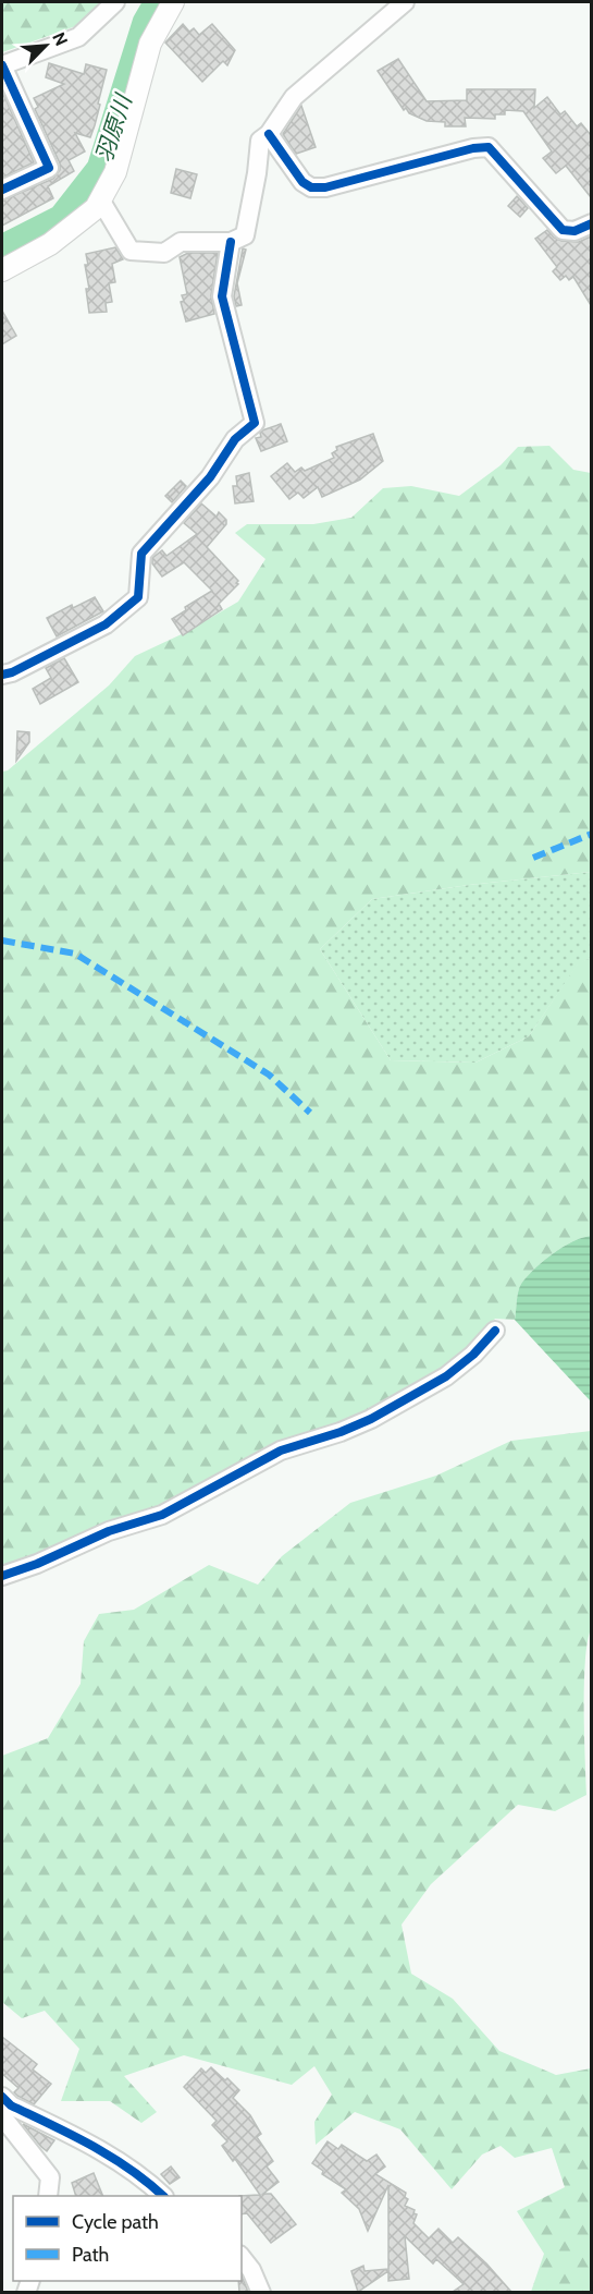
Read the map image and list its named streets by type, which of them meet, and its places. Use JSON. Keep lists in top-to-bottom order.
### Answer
{
  "water": ["羽原川"],
  "legend": ["Cycle path", "Path"],
  "north": "top right"
}
